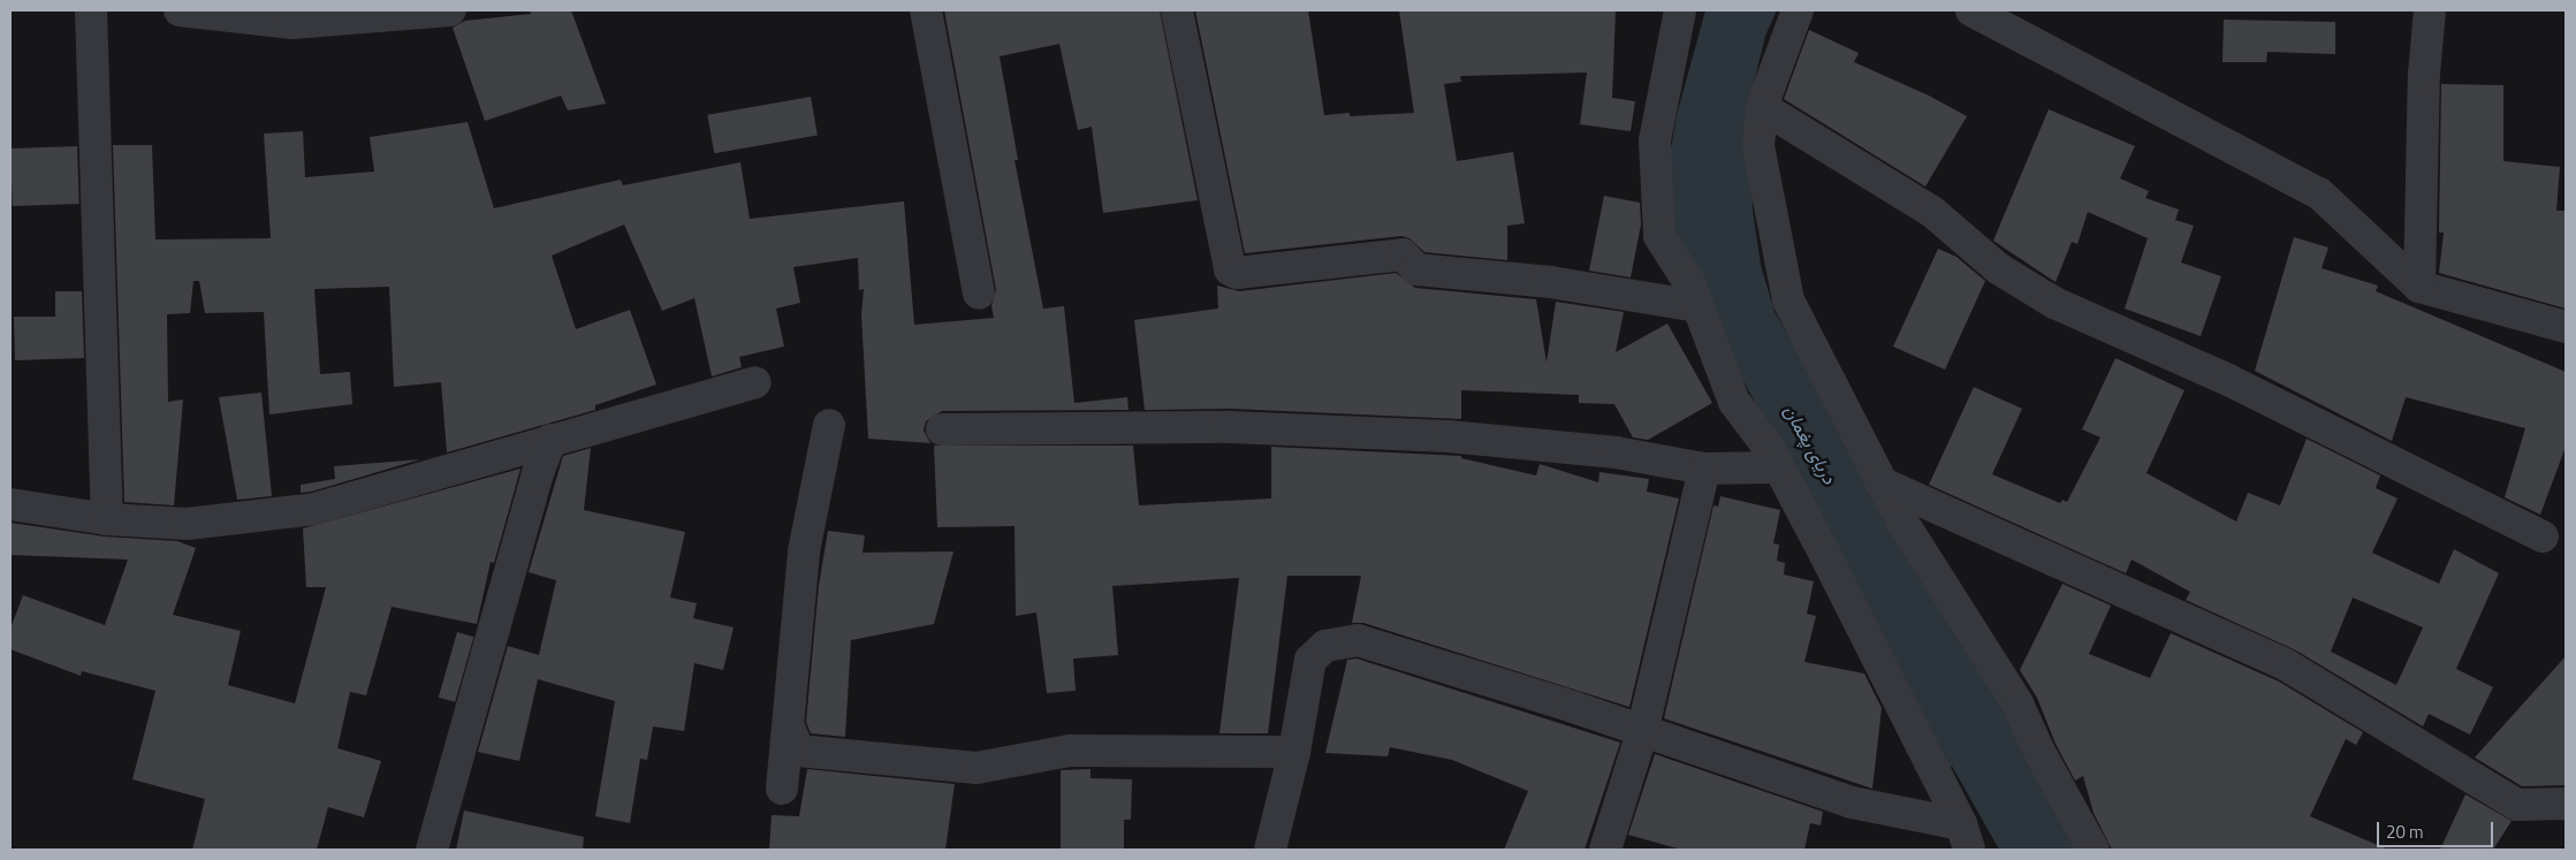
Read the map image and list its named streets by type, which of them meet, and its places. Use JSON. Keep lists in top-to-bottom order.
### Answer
{
  "water": ["دریای پغمان"],
  "scale_bar": "20 m"
}
